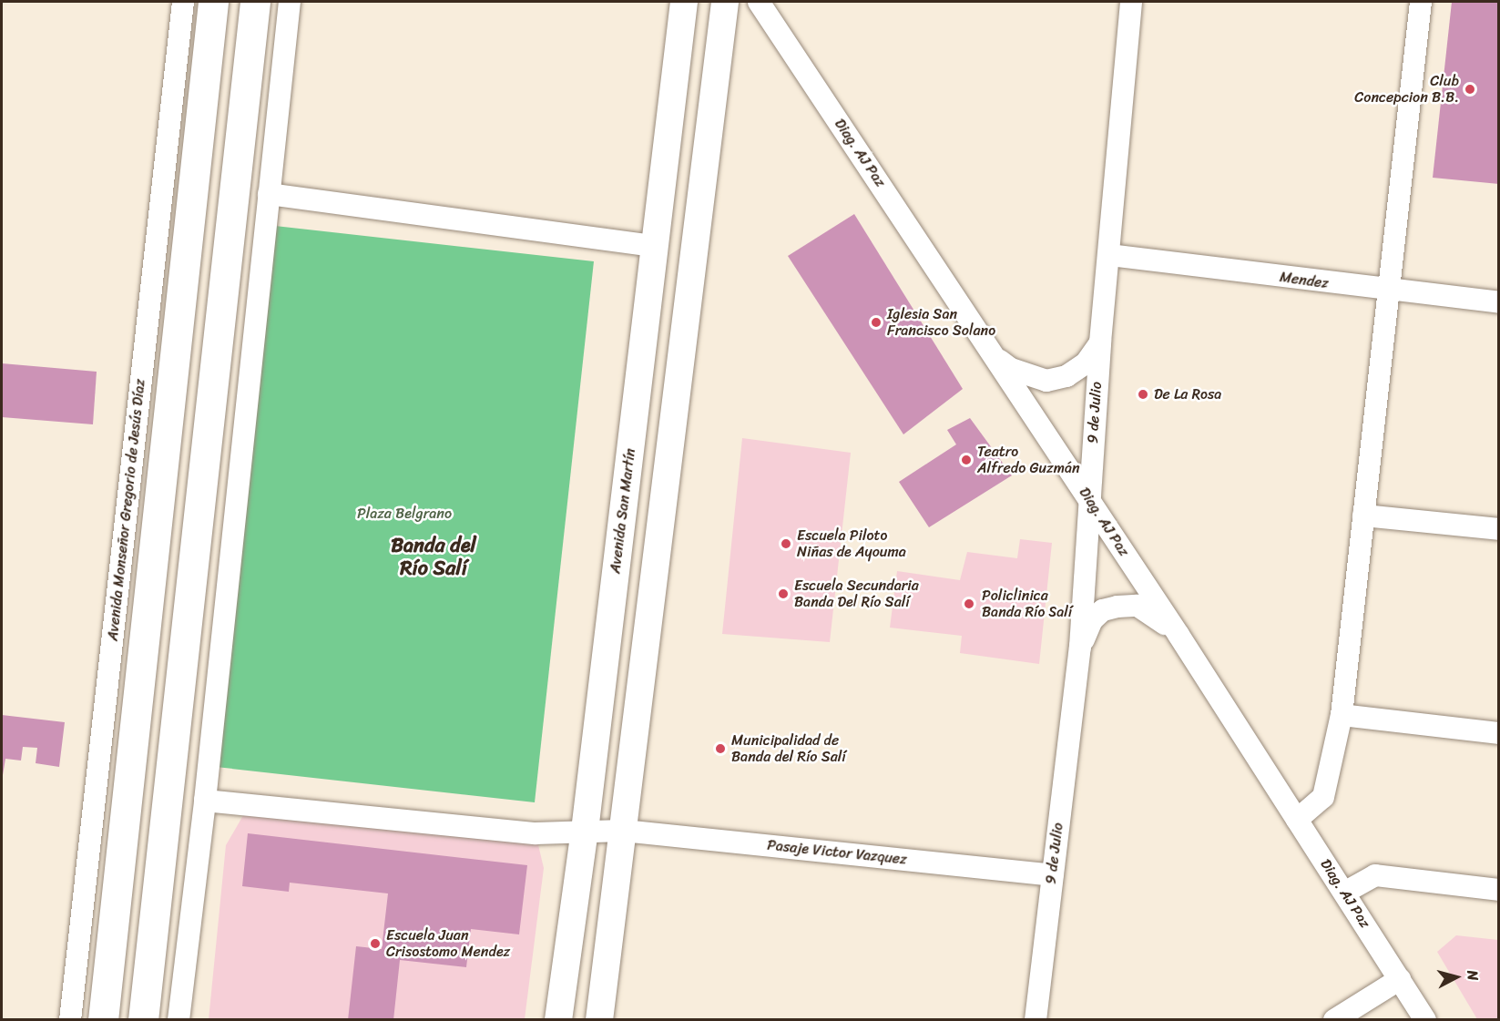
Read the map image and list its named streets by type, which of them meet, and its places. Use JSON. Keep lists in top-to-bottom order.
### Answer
{
  "streets": {
    "main road": ["Avenida Monseñor Gregorio de Jesús Díaz"],
    "street": [
      "Diag. AJ Paz",
      "Mendez",
      "9 de Julio",
      "Avenida San Martín",
      "Pasaje Victor Vazquez"
    ]
  },
  "crossings": [
    ["Diag. AJ Paz", "9 de Julio"],
    ["Mendez", "9 de Julio"],
    ["9 de Julio", "Pasaje Victor Vazquez"],
    ["Avenida San Martín", "Pasaje Victor Vazquez"]
  ],
  "districts": ["Banda del Río Salí"],
  "parks": ["Plaza Belgrano"],
  "places": [
    "Club Concepcion B.B.",
    "Iglesia San Francisco Solano",
    "De La Rosa",
    "Teatro Alfredo Guzmán",
    "Escuela Piloto Niñas de Ayouma",
    "Escuela Secundaria Banda Del Río Salí",
    "Policlinica Banda Río Salí",
    "Municipalidad de Banda del Río Salí",
    "Escuela Juan Crisostomo Mendez"
  ],
  "north": "right"
}
